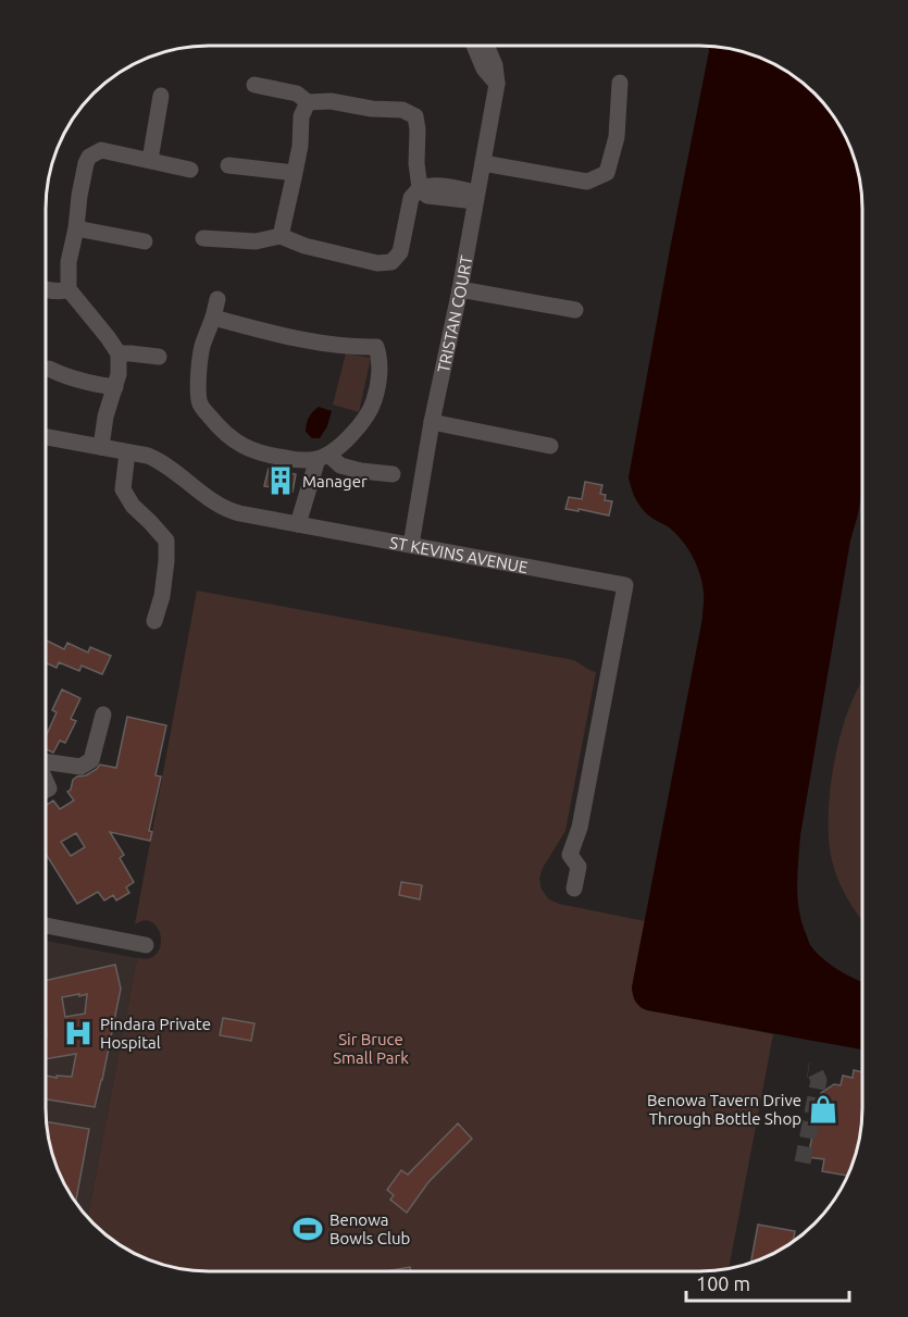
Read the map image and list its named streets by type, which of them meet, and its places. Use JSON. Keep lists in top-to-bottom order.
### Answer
{
  "streets": {
    "street": ["TRISTAN COURT", "ST KEVINS AVENUE"]
  },
  "crossings": [
    ["TRISTAN COURT", "ST KEVINS AVENUE"]
  ],
  "parks": ["Sir Bruce Small Park"],
  "places": {
    "building": ["Manager"],
    "hospital": ["Pindara Private Hospital"],
    "shop": ["Benowa Tavern Drive Through Bottle Shop"],
    "sports": ["Benowa Bowls Club"]
  },
  "scale_bar": "100 m"
}
